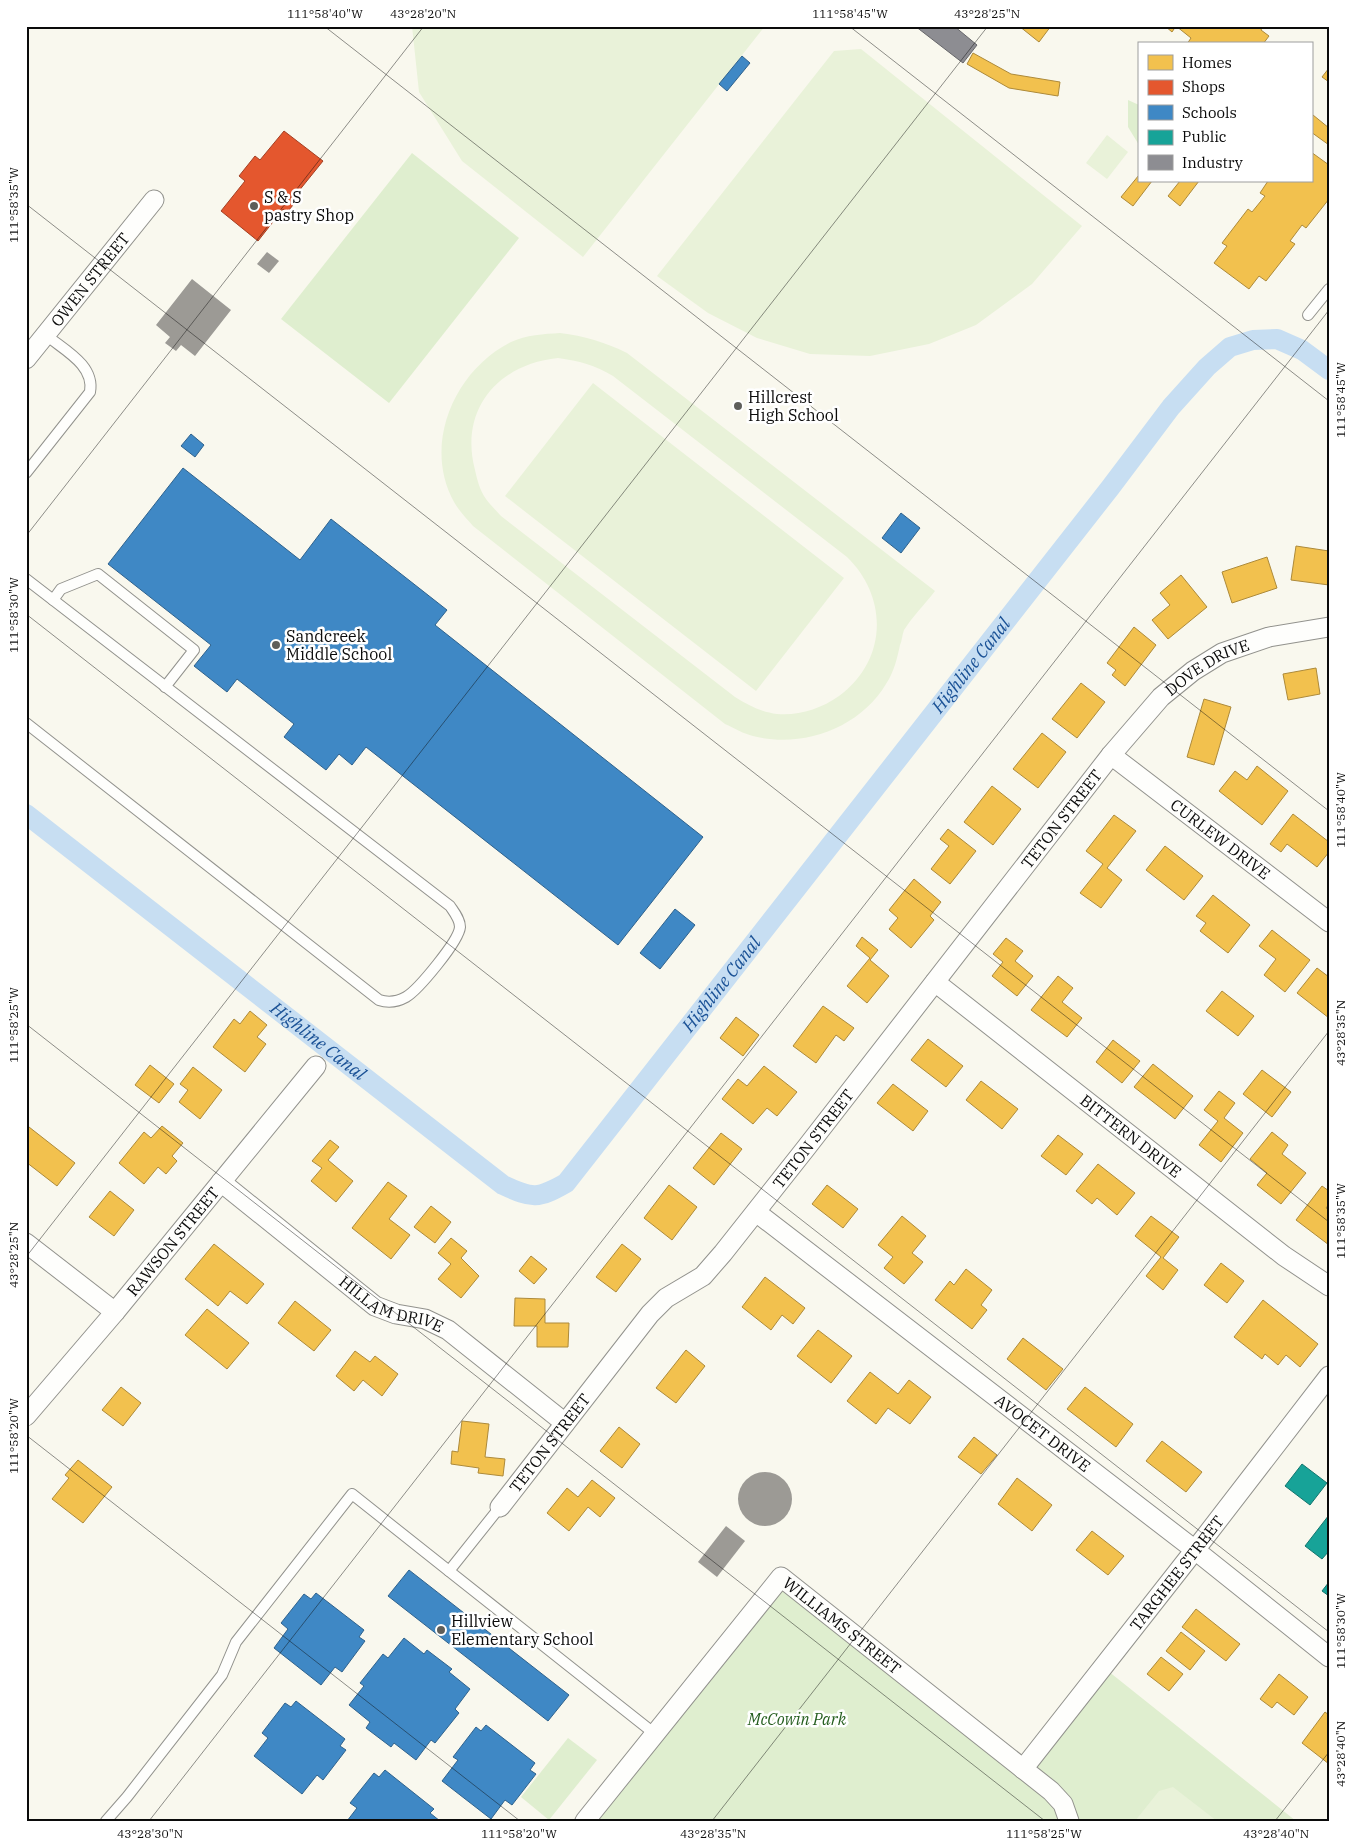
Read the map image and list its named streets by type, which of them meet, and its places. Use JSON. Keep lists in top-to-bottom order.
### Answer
{
  "streets": {
    "street": [
      "OWEN STREET",
      "DOVE DRIVE",
      "TETON STREET",
      "CURLEW DRIVE",
      "BITTERN DRIVE",
      "RAWSON STREET",
      "HILLAM DRIVE",
      "AVOCET DRIVE",
      "TARGHEE STREET",
      "WILLIAMS STREET"
    ]
  },
  "crossings": [
    ["DOVE DRIVE", "TETON STREET"],
    ["DOVE DRIVE", "CURLEW DRIVE"],
    ["TETON STREET", "CURLEW DRIVE"],
    ["TETON STREET", "BITTERN DRIVE"],
    ["TETON STREET", "HILLAM DRIVE"],
    ["TETON STREET", "AVOCET DRIVE"],
    ["RAWSON STREET", "HILLAM DRIVE"],
    ["AVOCET DRIVE", "TARGHEE STREET"],
    ["TARGHEE STREET", "WILLIAMS STREET"]
  ],
  "water": ["Highline Canal"],
  "parks": ["McCowin Park"],
  "places": [
    "S & S pastry Shop",
    "Hillcrest High School",
    "Sandcreek Middle School",
    "Hillview Elementary School"
  ],
  "legend": [
    "Homes",
    "Shops",
    "Schools",
    "Public",
    "Industry"
  ],
  "coordinates": [
    "111°58'40\"W",
    "43°28'20\"N",
    "111°58'45\"W",
    "43°28'25\"N",
    "111°58'35\"W",
    "111°58'30\"W",
    "111°58'25\"W",
    "43°28'35\"N",
    "111°58'20\"W",
    "43°28'40\"N",
    "43°28'30\"N"
  ]
}
